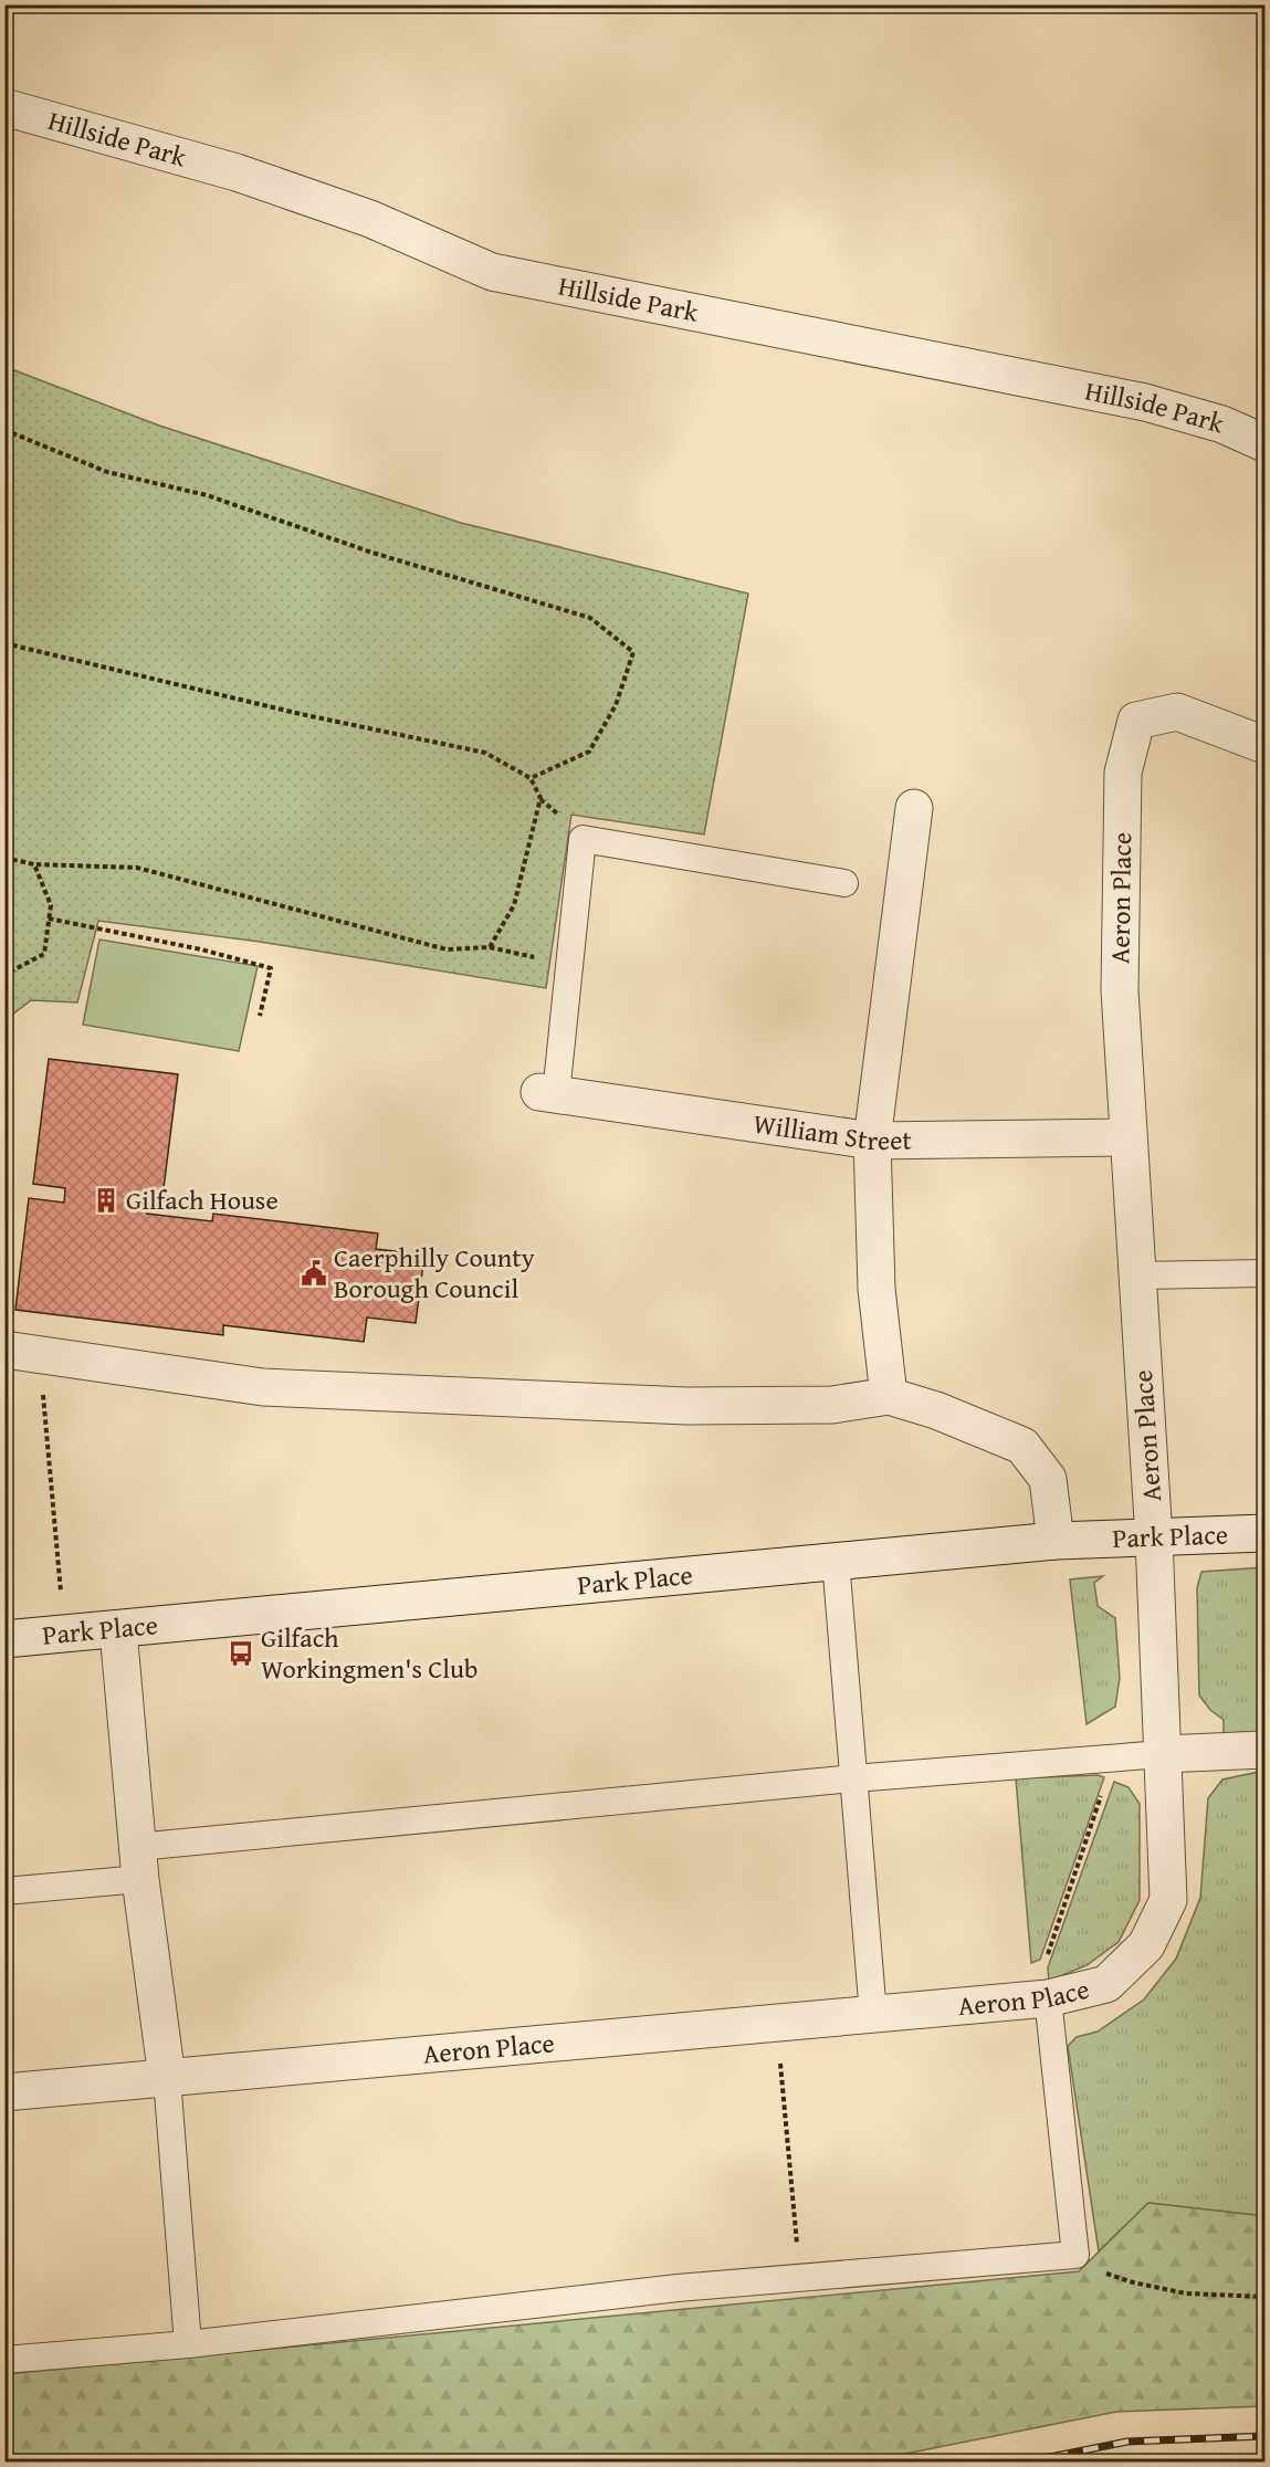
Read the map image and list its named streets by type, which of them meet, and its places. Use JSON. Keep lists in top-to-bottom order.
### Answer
{
  "streets": {
    "street": [
      "Hillside Park",
      "Aeron Place",
      "William Street",
      "Park Place"
    ]
  },
  "crossings": [
    ["Aeron Place", "William Street"],
    ["Aeron Place", "Park Place"]
  ],
  "places": {
    "building": ["Gilfach House"],
    "public building": ["Caerphilly County Borough Council"],
    "bus stop": ["Gilfach Workingmen's Club"]
  }
}
